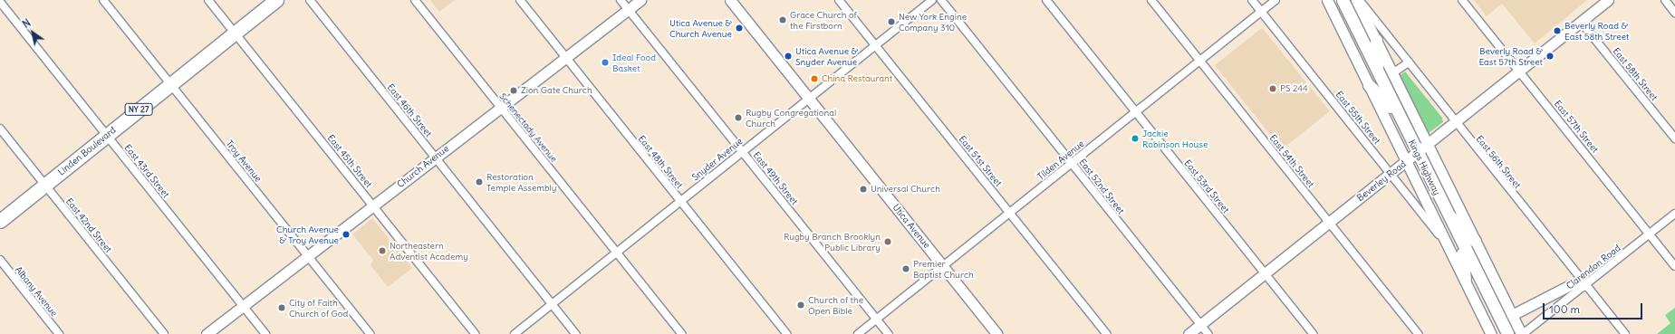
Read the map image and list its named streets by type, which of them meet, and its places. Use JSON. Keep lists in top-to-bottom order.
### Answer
{
  "streets": {
    "highway": ["NY 27", "Linden Boulevard"],
    "main road": ["Kings Highway"],
    "street": [
      "East 58th Street",
      "East 46th Street",
      "East 55th Street",
      "East 57th Street",
      "Schenectady Avenue",
      "Snyder Avenue",
      "Tilden Avenue",
      "Troy Avenue",
      "East 45th Street",
      "East 51st Street",
      "East 54th Street",
      "East 48th Street",
      "East 56th Street",
      "Church Avenue",
      "East 43rd Street",
      "East 49th Street",
      "Beverley Road",
      "East 52nd Street",
      "East 53rd Street",
      "East 42nd Street",
      "Utica Avenue",
      "Clarendon Road",
      "Albany Avenue"
    ]
  },
  "crossings": [
    ["East 58th Street", "Beverley Road"],
    ["East 46th Street", "Snyder Avenue"],
    ["East 46th Street", "Church Avenue"],
    ["East 55th Street", "Tilden Avenue"],
    ["East 55th Street", "Kings Highway"],
    ["East 55th Street", "Beverley Road"],
    ["East 57th Street", "Beverley Road"],
    ["East 57th Street", "Clarendon Road"],
    ["Schenectady Avenue", "Snyder Avenue"],
    ["Schenectady Avenue", "Church Avenue"],
    ["Linden Boulevard", "Troy Avenue"],
    ["Linden Boulevard", "East 45th Street"],
    ["Linden Boulevard", "East 43rd Street"],
    ["Linden Boulevard", "East 42nd Street"],
    ["Snyder Avenue", "East 51st Street"],
    ["Snyder Avenue", "East 48th Street"],
    ["Snyder Avenue", "East 49th Street"],
    ["Snyder Avenue", "Utica Avenue"],
    ["Tilden Avenue", "East 51st Street"],
    ["Tilden Avenue", "East 54th Street"],
    ["Tilden Avenue", "East 49th Street"],
    ["Tilden Avenue", "East 52nd Street"],
    ["Tilden Avenue", "East 53rd Street"],
    ["Tilden Avenue", "Utica Avenue"],
    ["Troy Avenue", "Church Avenue"],
    ["East 45th Street", "Church Avenue"],
    ["East 54th Street", "Beverley Road"],
    ["East 48th Street", "Church Avenue"],
    ["East 56th Street", "Kings Highway"],
    ["East 56th Street", "Beverley Road"],
    ["East 56th Street", "Clarendon Road"],
    ["Church Avenue", "East 43rd Street"],
    ["Church Avenue", "East 49th Street"],
    ["Kings Highway", "Beverley Road"],
    ["Kings Highway", "Clarendon Road"],
    ["Beverley Road", "East 52nd Street"],
    ["Beverley Road", "East 53rd Street"]
  ],
  "places": [
    "Grace Church of the Firstborn",
    "New York Engine Company 310",
    "Utica Avenue & Church Avenue",
    "Beverly Road & East 58th Street",
    "Utica Avenue & Snyder Avenue",
    "Beverly Road & East 57th Street",
    "Ideal Food Basket",
    "China Restaurant",
    "PS 244",
    "Zion Gate Church",
    "Rugby Congregational Church",
    "Jackie Robinson House",
    "Restoration Temple Assembly",
    "Universal Church",
    "Church Avenue & Troy Avenue",
    "Rugby Branch Brooklyn Public Library",
    "Northeastern Adventist Academy",
    "Premier Baptist Church",
    "Church of the Open Bible",
    "City of Faith Church of God"
  ],
  "scale_bar": "100 m",
  "north": "top left"
}
